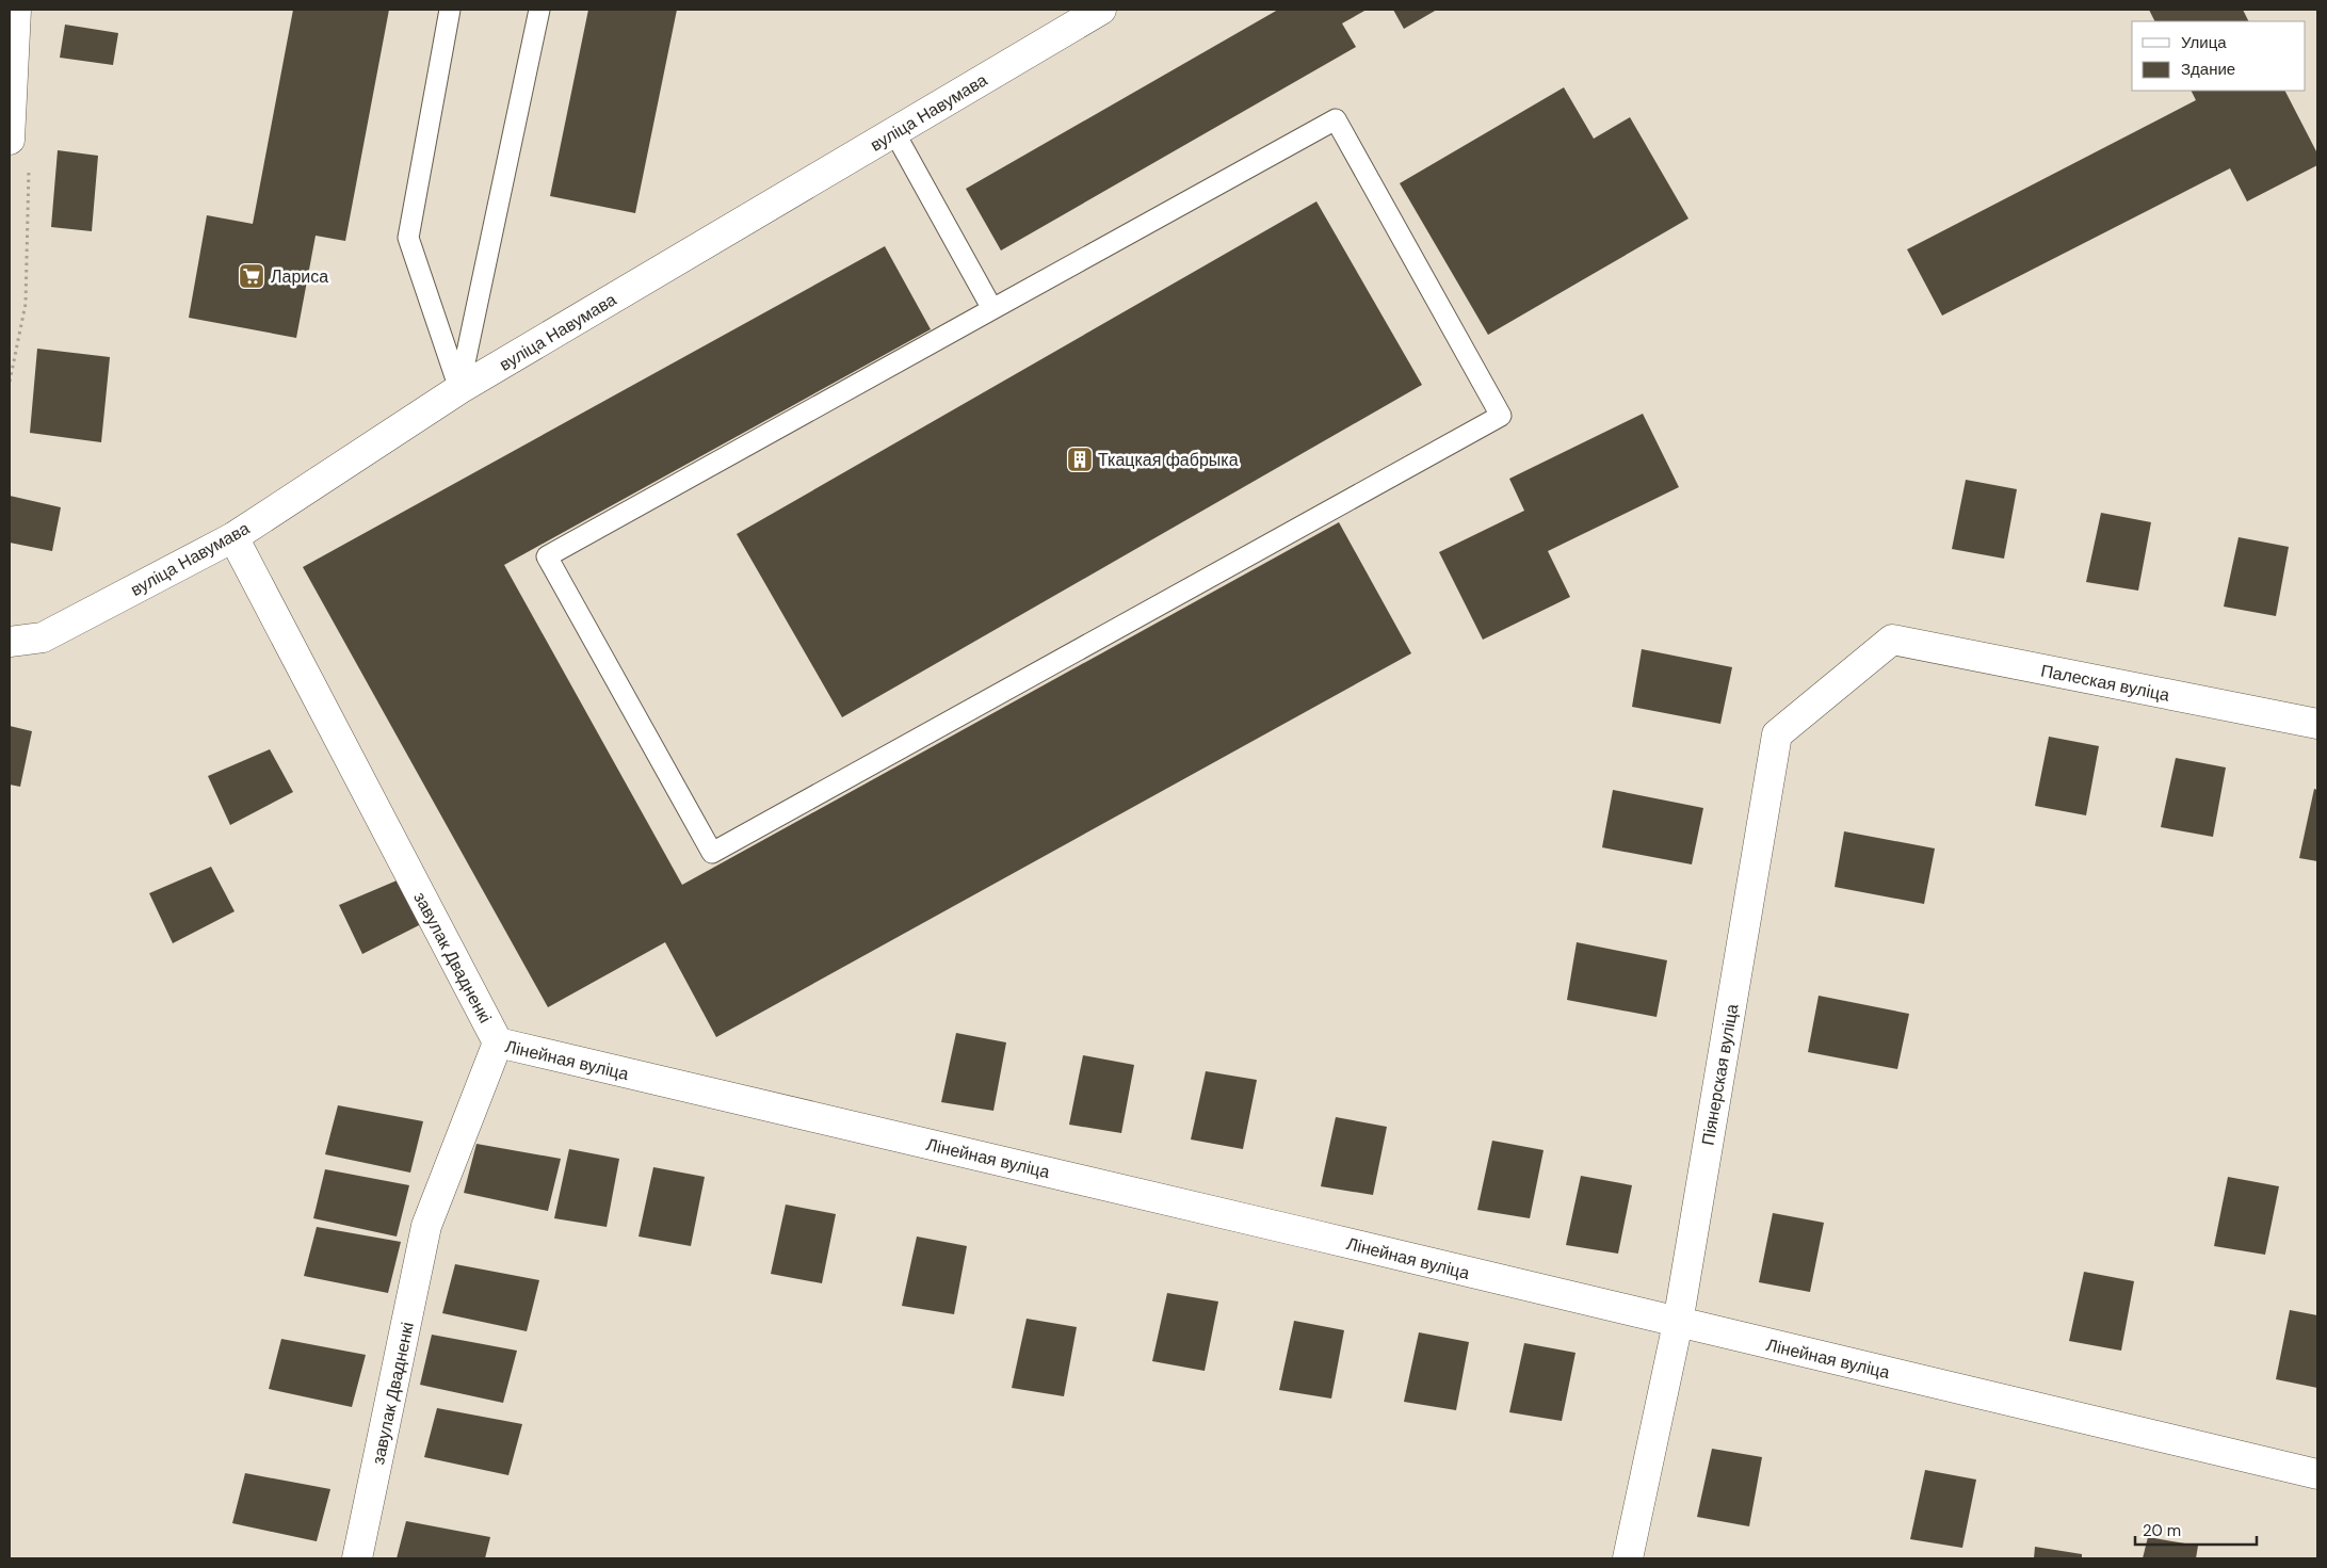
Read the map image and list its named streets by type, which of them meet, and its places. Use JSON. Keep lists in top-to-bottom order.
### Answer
{
  "streets": {
    "street": [
      "вуліца Навумава",
      "Палеская вуліца",
      "завулак Двадненкі",
      "Лінейная вуліца",
      "Піянерская вуліца"
    ]
  },
  "crossings": [
    ["вуліца Навумава", "завулак Двадненкі"],
    ["Палеская вуліца", "Піянерская вуліца"],
    ["завулак Двадненкі", "Лінейная вуліца"],
    ["Лінейная вуліца", "Піянерская вуліца"]
  ],
  "places": {
    "supermarket": ["Лариса"],
    "building": ["Ткацкая фабрыка"]
  },
  "legend": ["Улица", "Здание"],
  "scale_bar": "20 m"
}
